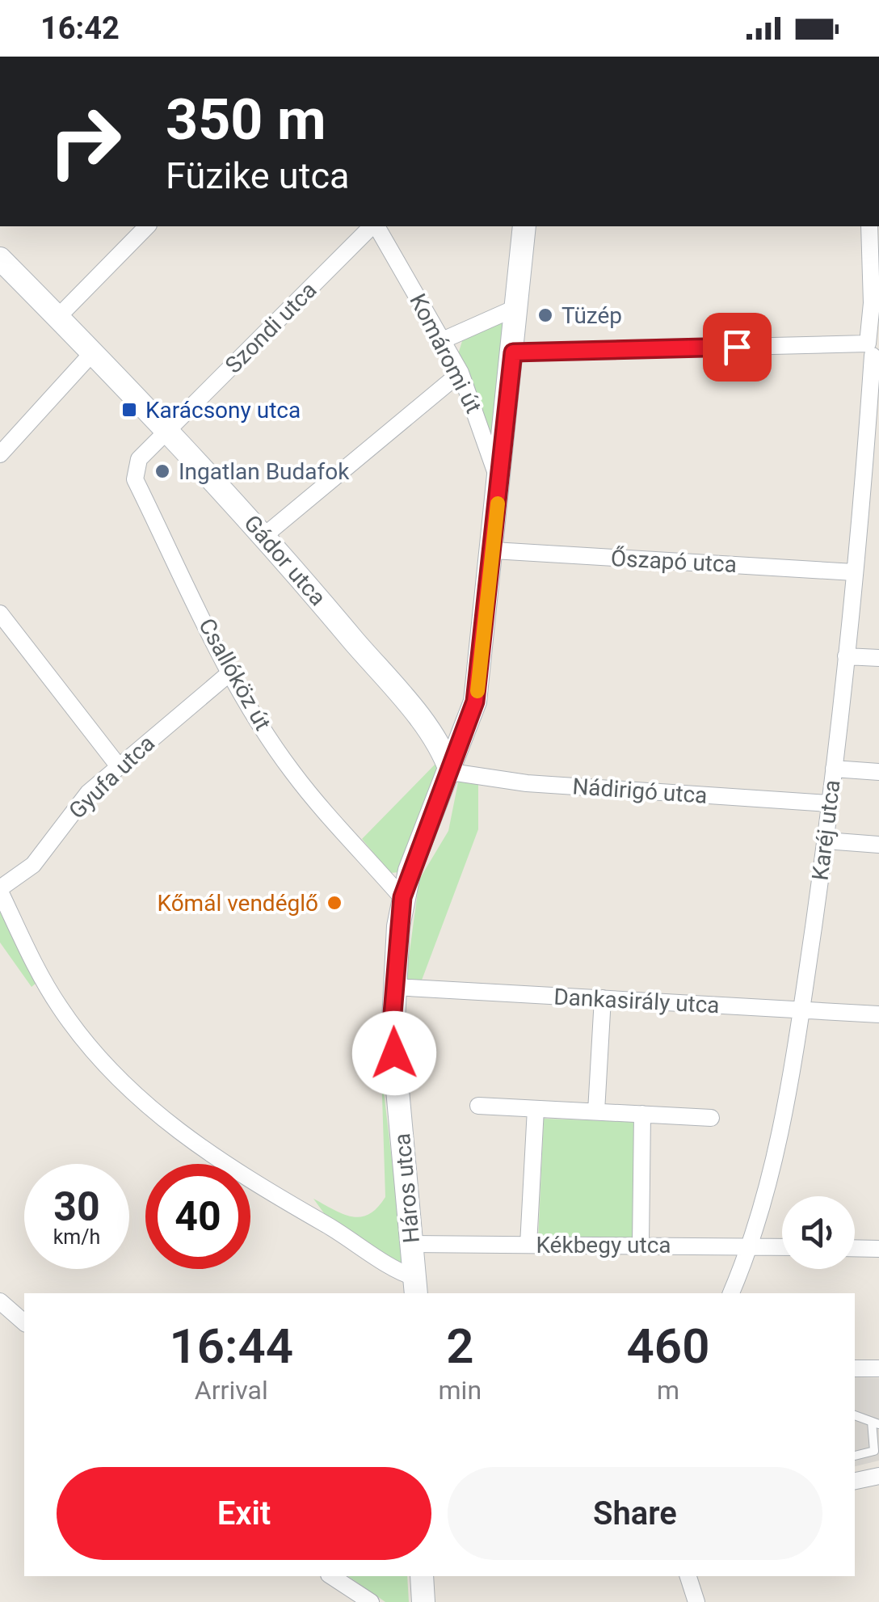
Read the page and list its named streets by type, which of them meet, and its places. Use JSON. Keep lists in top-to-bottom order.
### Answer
{
  "streets": {
    "street": [
      "Szondi utca",
      "Komáromi út",
      "Gádor utca",
      "Őszapó utca",
      "Csallóköz út",
      "Gyufa utca",
      "Nádirigó utca",
      "Karéj utca",
      "Dankasirály utca",
      "Háros utca",
      "Kékbegy utca"
    ]
  },
  "crossings": [
    ["Szondi utca", "Gádor utca"],
    ["Szondi utca", "Csallóköz út"],
    ["Komáromi út", "Háros utca"],
    ["Gádor utca", "Csallóköz út"],
    ["Gádor utca", "Nádirigó utca"],
    ["Gádor utca", "Háros utca"],
    ["Őszapó utca", "Karéj utca"],
    ["Őszapó utca", "Háros utca"],
    ["Csallóköz út", "Gyufa utca"],
    ["Csallóköz út", "Háros utca"],
    ["Nádirigó utca", "Karéj utca"],
    ["Nádirigó utca", "Háros utca"],
    ["Karéj utca", "Dankasirály utca"],
    ["Karéj utca", "Kékbegy utca"],
    ["Dankasirály utca", "Háros utca"],
    ["Háros utca", "Kékbegy utca"]
  ],
  "places": {
    "other": ["Tüzép", "Ingatlan Budafok", "Kőmál vendéglő"],
    "transit": ["Karácsony utca"]
  },
  "page": {
    "status": "16:42",
    "turn": ["350 m", "Füzike utca"],
    "speed": "30 km/h",
    "limit": "40",
    "eta": [
      "16:44",
      "Arrival",
      "2",
      "min",
      "460",
      "m"
    ],
    "buttons": ["Exit", "Share"]
  }
}
